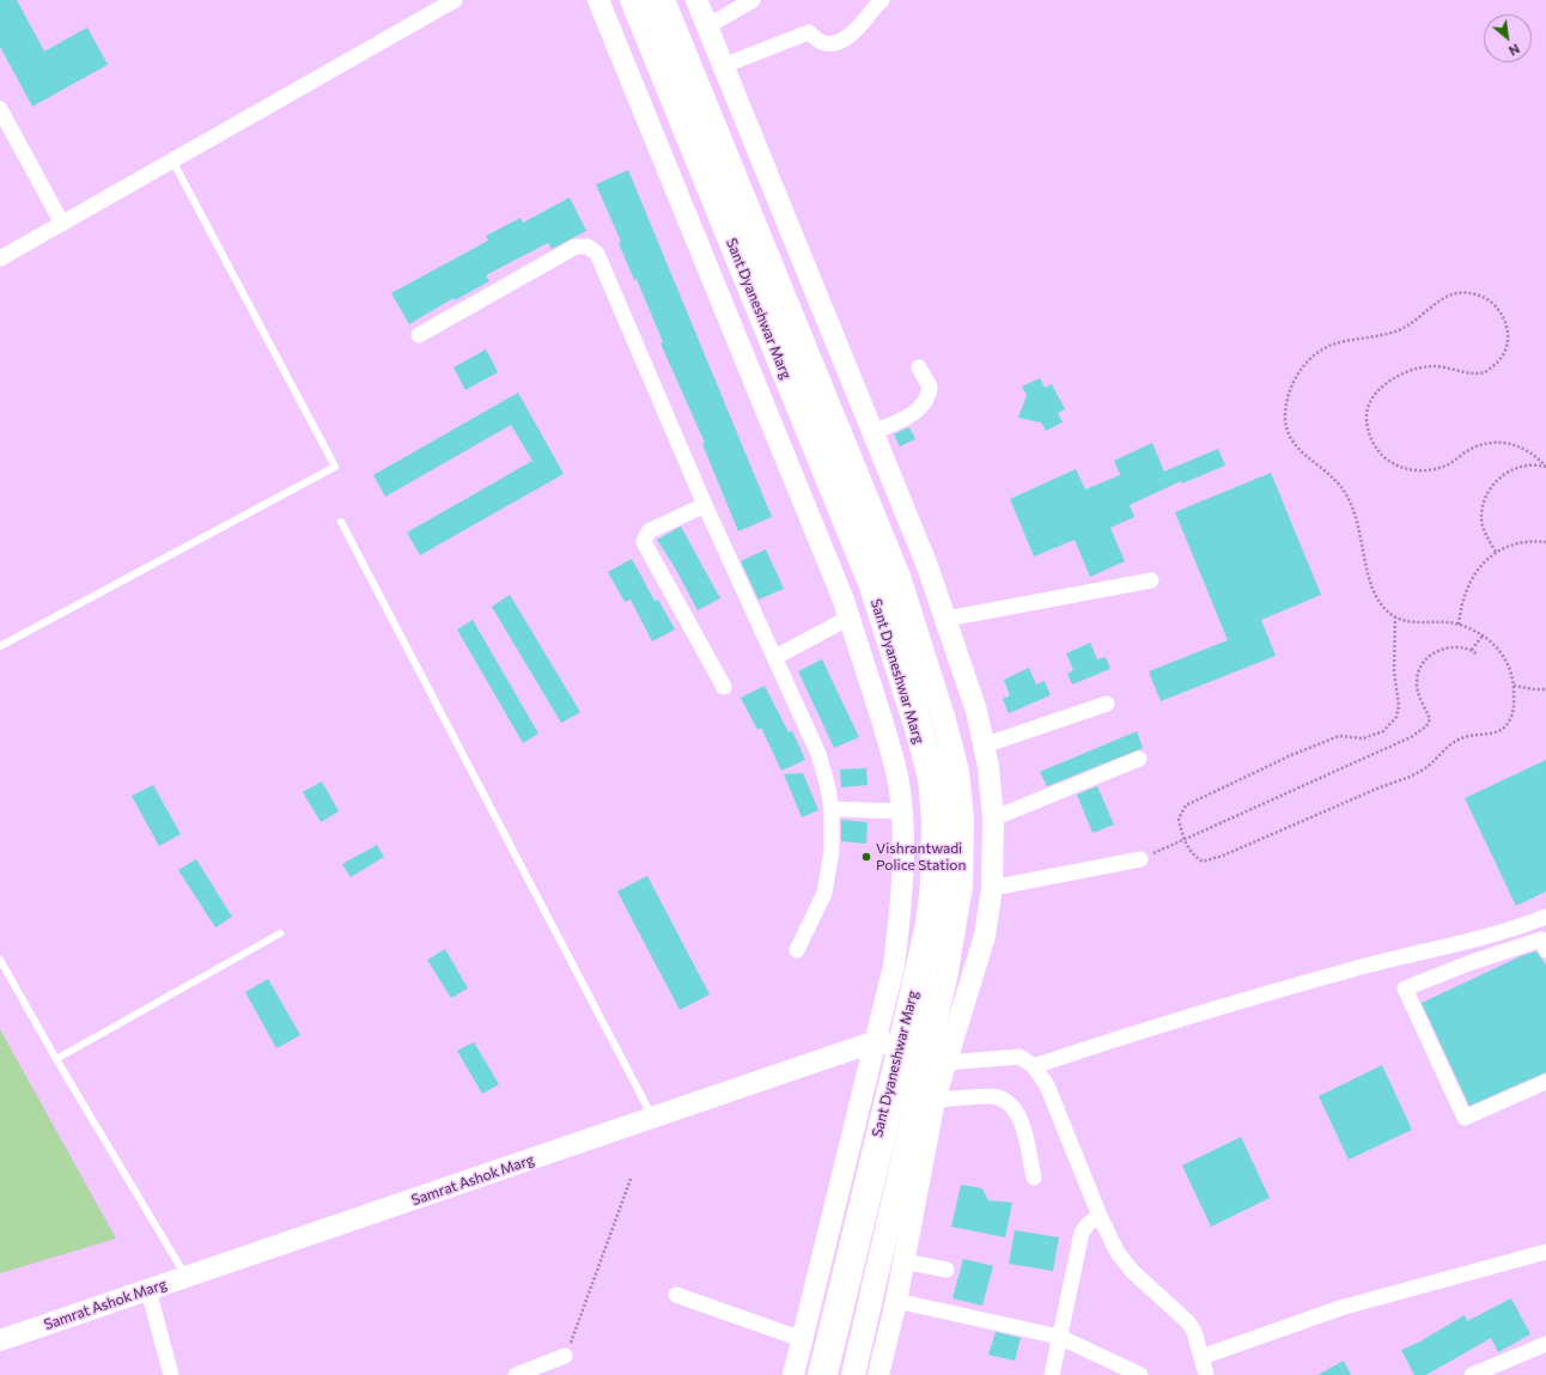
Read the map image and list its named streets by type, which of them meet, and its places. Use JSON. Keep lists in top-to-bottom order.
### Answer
{
  "streets": {
    "main road": ["Sant Dyaneshwar Marg"],
    "street": ["Samrat Ashok Marg"]
  },
  "places": ["Vishrantwadi Police Station"],
  "north": "bottom right"
}
